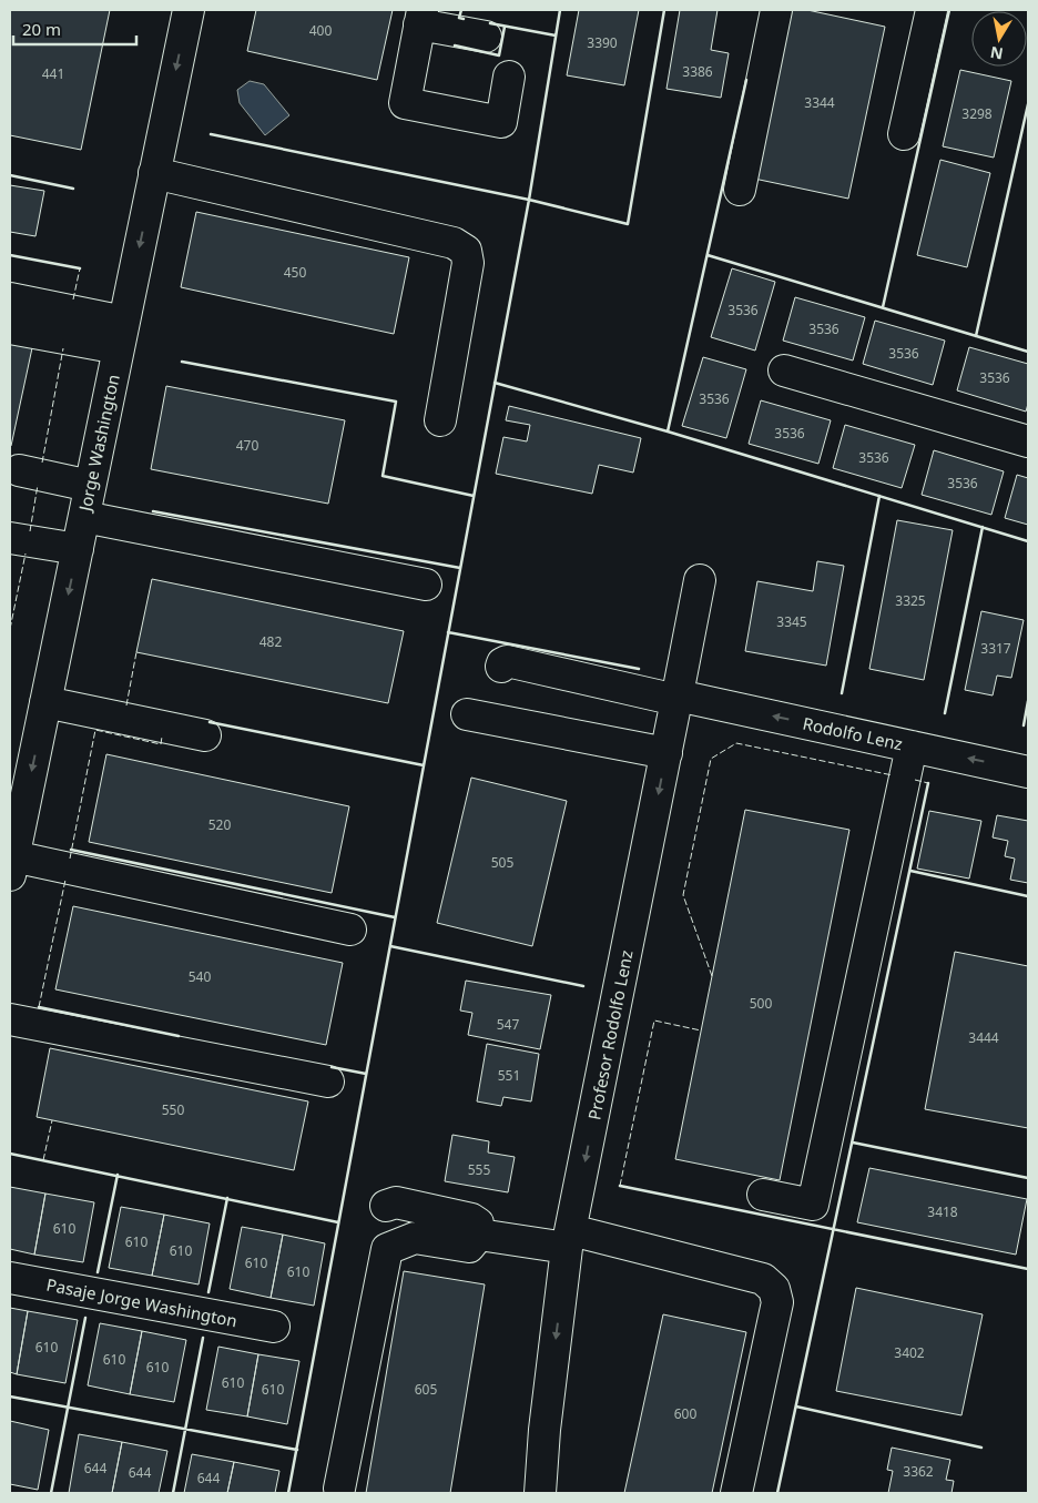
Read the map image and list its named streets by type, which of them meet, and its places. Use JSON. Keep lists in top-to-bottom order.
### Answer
{
  "streets": {
    "street": [
      "Jorge Washington",
      "Rodolfo Lenz",
      "Profesor Rodolfo Lenz",
      "Pasaje Jorge Washington"
    ]
  },
  "crossings": [
    ["Rodolfo Lenz", "Profesor Rodolfo Lenz"]
  ],
  "one_way": ["Jorge Washington", "Rodolfo Lenz", "Profesor Rodolfo Lenz"],
  "house_numbers": [
    "400",
    "3390",
    "3386",
    "441",
    "3344",
    "3298",
    "450",
    "3536",
    "3536",
    "3536",
    "3536",
    "3536",
    "3536",
    "470",
    "3536",
    "3536",
    "3325",
    "3345",
    "482",
    "3317",
    "520",
    "505",
    "540",
    "500",
    "547",
    "3444",
    "551",
    "550",
    "555",
    "3418",
    "610",
    "610",
    "610",
    "610",
    "610",
    "610",
    "3402",
    "610",
    "610",
    "610",
    "610",
    "605",
    "600",
    "644",
    "3362",
    "644",
    "644"
  ],
  "scale_bar": "20 m",
  "north": "bottom"
}
